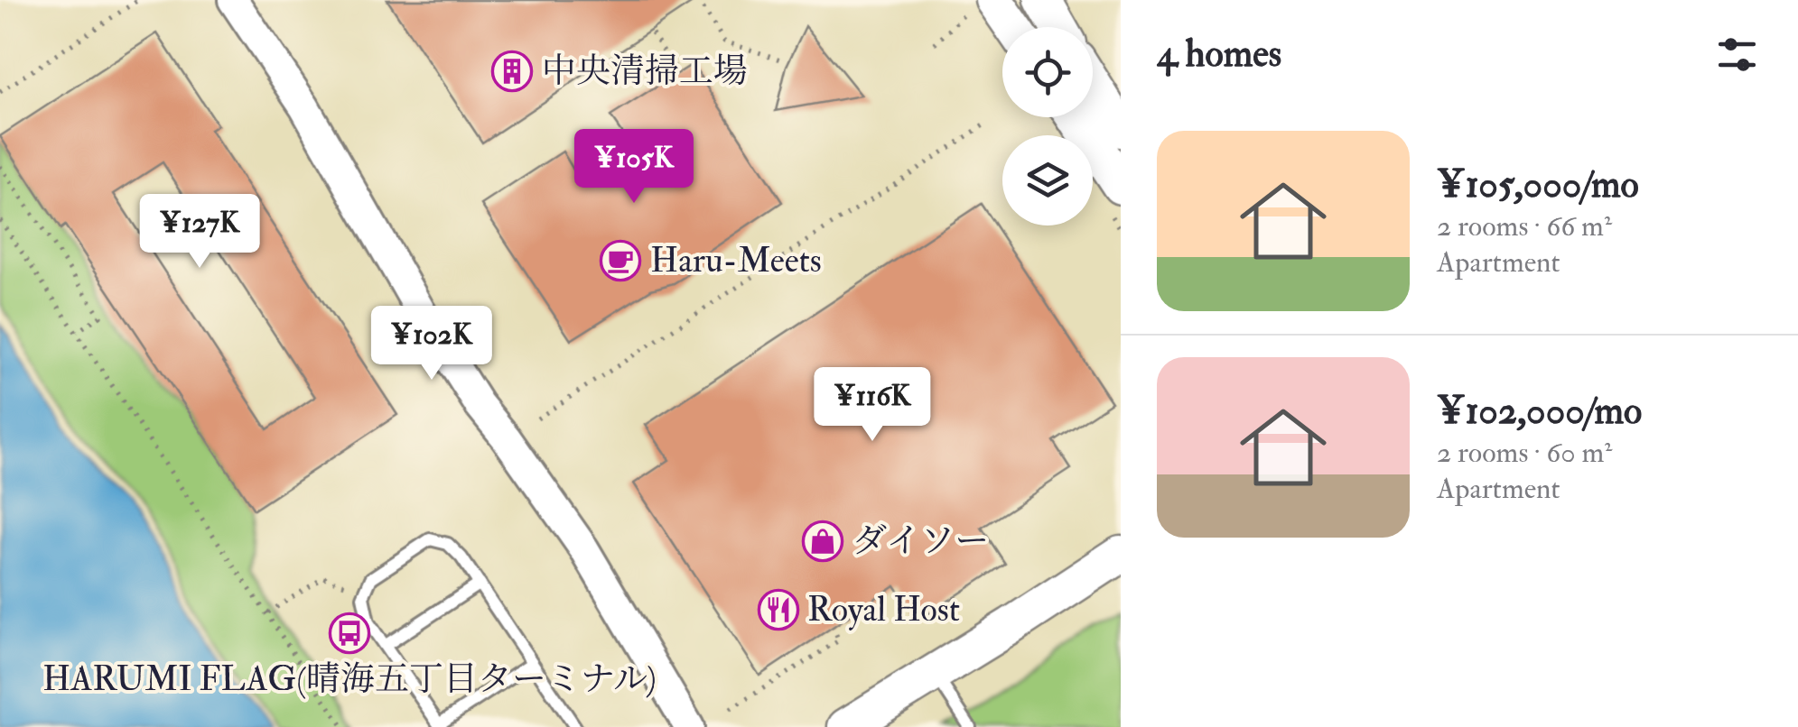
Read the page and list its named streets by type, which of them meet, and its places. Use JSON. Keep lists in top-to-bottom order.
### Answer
{
  "places": {
    "building": ["中央清掃工場"],
    "cafe": ["Haru-Meets"],
    "shop": ["ダイソー"],
    "restaurant": ["Royal Host"],
    "bus stop": ["HARUMI FLAG(晴海五丁目ターミナル)"]
  },
  "page": {
    "heading": "4 homes",
    "list": [
      {
        "name": "¥105,000/mo",
        "note": "2 rooms · 66 m² · Apartment"
      },
      {
        "name": "¥102,000/mo",
        "note": "2 rooms · 60 m² · Apartment"
      }
    ],
    "price": [
      "¥105K",
      "¥127K",
      "¥102K",
      "¥116K"
    ]
  }
}
